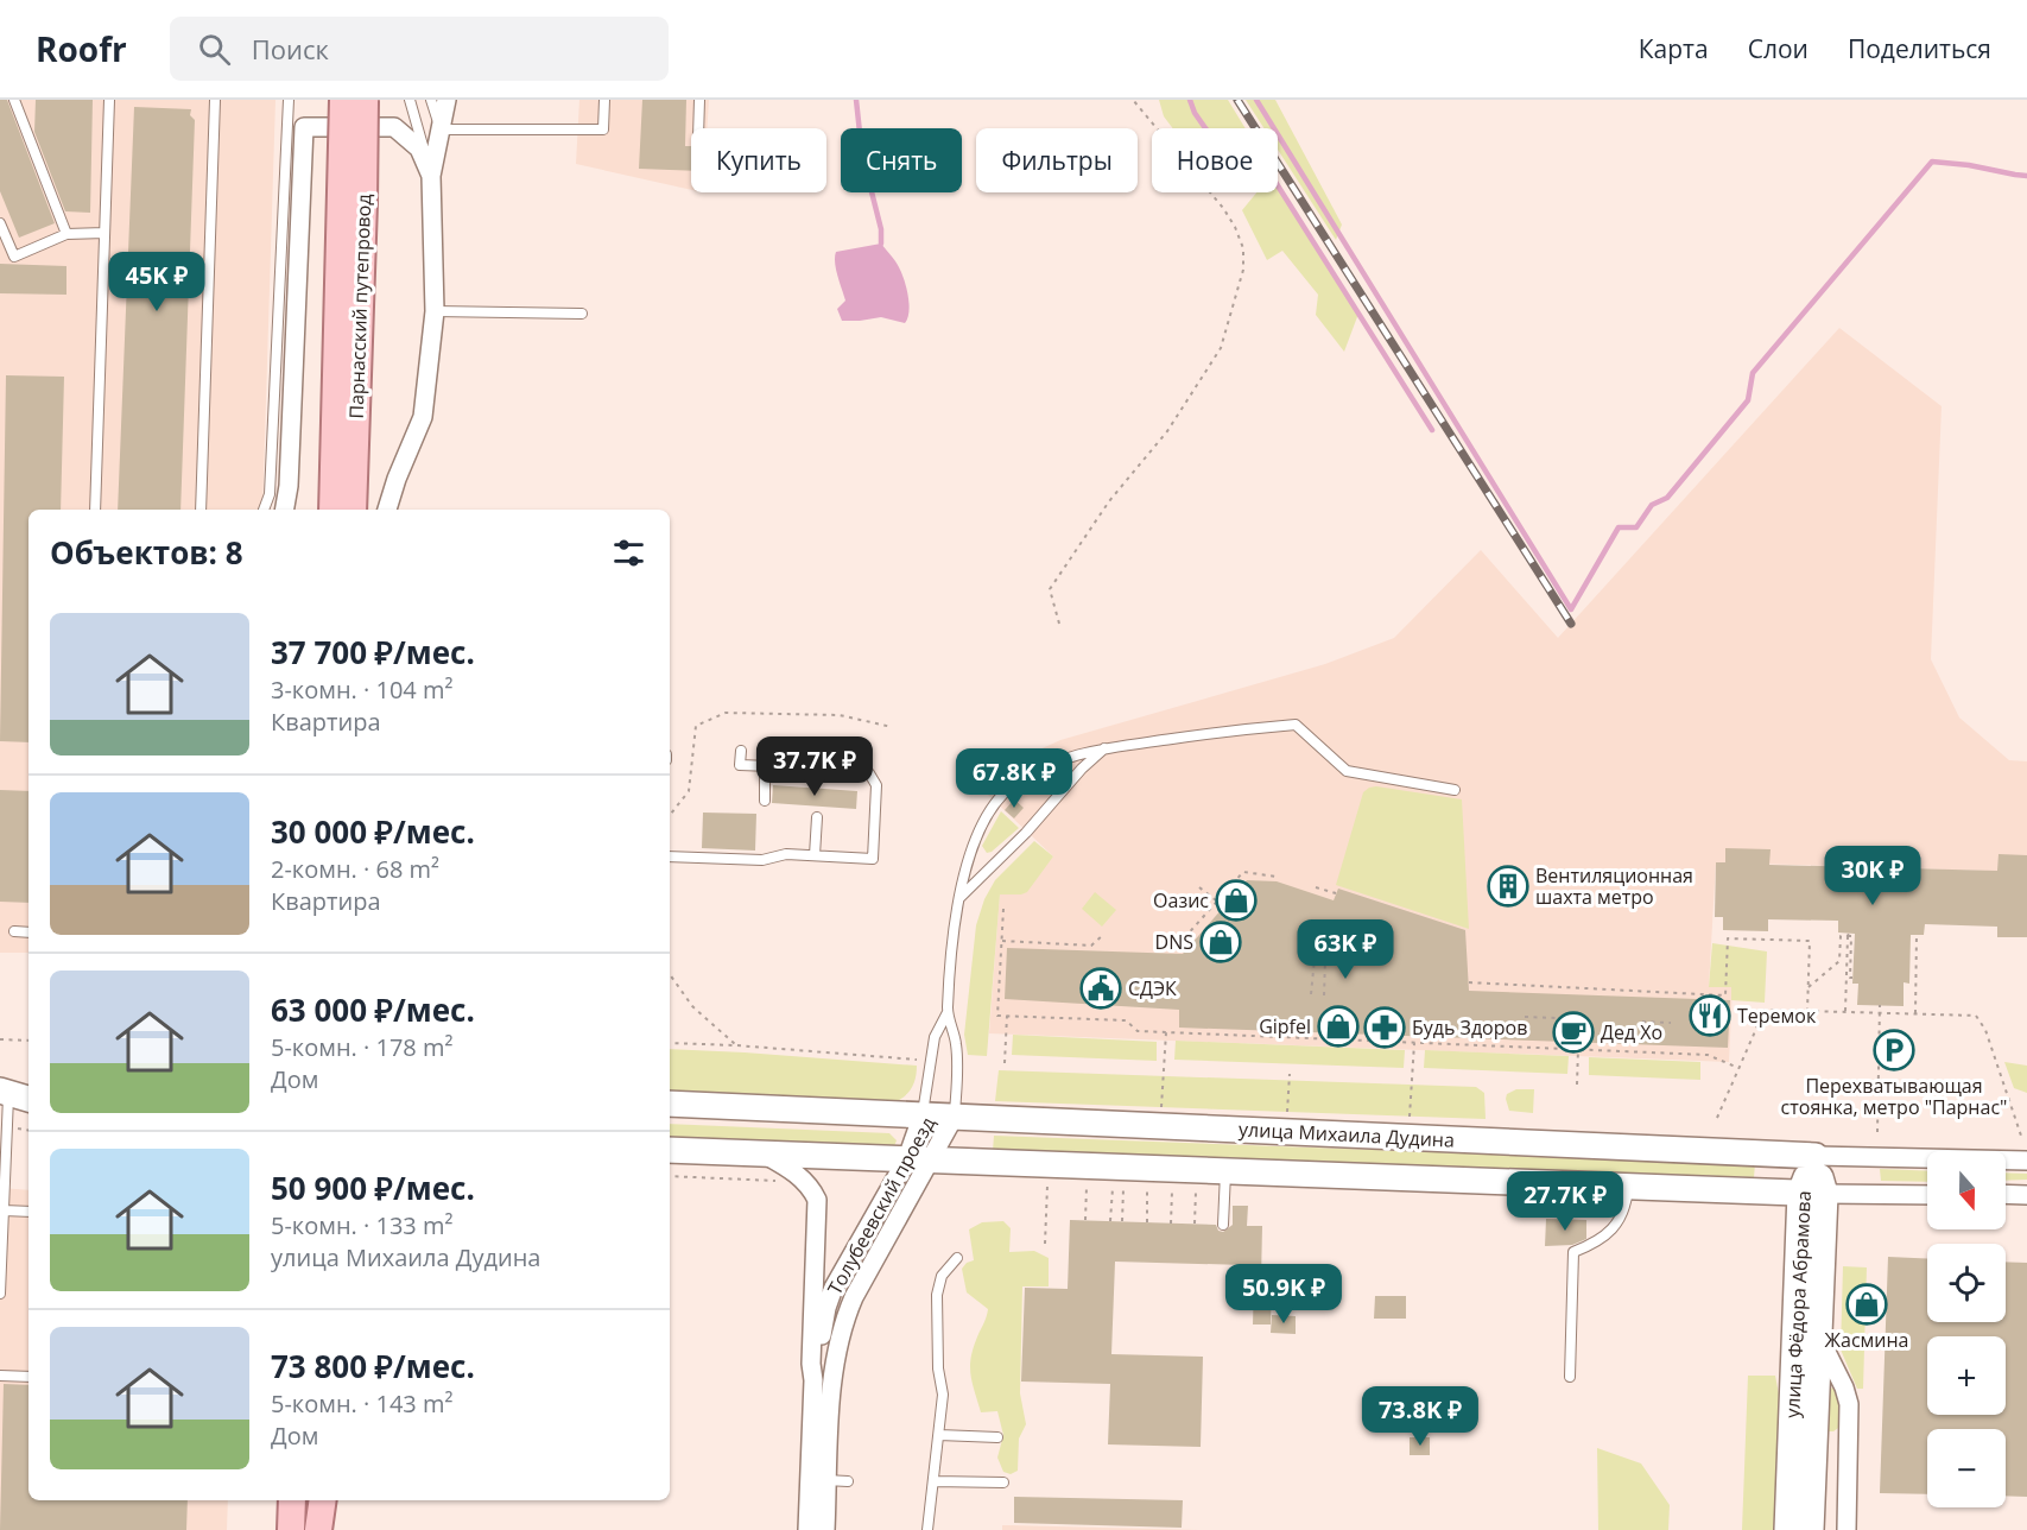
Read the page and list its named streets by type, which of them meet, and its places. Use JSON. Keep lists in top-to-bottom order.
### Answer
{
  "streets": {
    "main road": ["Парнасский путепровод"],
    "street": ["улица Михаила Дудина", "Толубеевский проезд", "улица Фёдора Абрамова"]
  },
  "crossings": [
    ["улица Михаила Дудина", "Толубеевский проезд"],
    ["улица Михаила Дудина", "улица Фёдора Абрамова"]
  ],
  "places": {
    "building": ["Вентиляционная шахта метро"],
    "shop": [
      "Оазис",
      "DNS",
      "Gipfel",
      "Жасмина"
    ],
    "public building": ["СДЭК"],
    "restaurant": ["Теремок"],
    "pharmacy": ["Будь Здоров"],
    "cafe": ["Дед Хо"],
    "parking": ["Перехватывающая стоянка, метро \"Парнас\""]
  },
  "north": "bottom",
  "page": {
    "header": "Roofr",
    "search": "Поиск",
    "nav": ["Карта", "Слои", "Поделиться"],
    "chip": [
      "Купить",
      "Снять",
      "Фильтры",
      "Новое"
    ],
    "price": [
      "45K ₽",
      "37.7K ₽",
      "67.8K ₽",
      "30K ₽",
      "63K ₽",
      "27.7K ₽",
      "50.9K ₽",
      "73.8K ₽"
    ],
    "heading": "Объектов: 8",
    "list": [
      {
        "name": "37 700 ₽/мес.",
        "note": "3-комн. · 104 m² · Квартира"
      },
      {
        "name": "30 000 ₽/мес.",
        "note": "2-комн. · 68 m² · Квартира"
      },
      {
        "name": "63 000 ₽/мес.",
        "note": "5-комн. · 178 m² · Дом"
      },
      {
        "name": "50 900 ₽/мес.",
        "note": "5-комн. · 133 m² · улица Михаила Дудина"
      },
      {
        "name": "73 800 ₽/мес.",
        "note": "5-комн. · 143 m² · Дом"
      }
    ],
    "map_buttons": ["+", "−"]
  }
}
